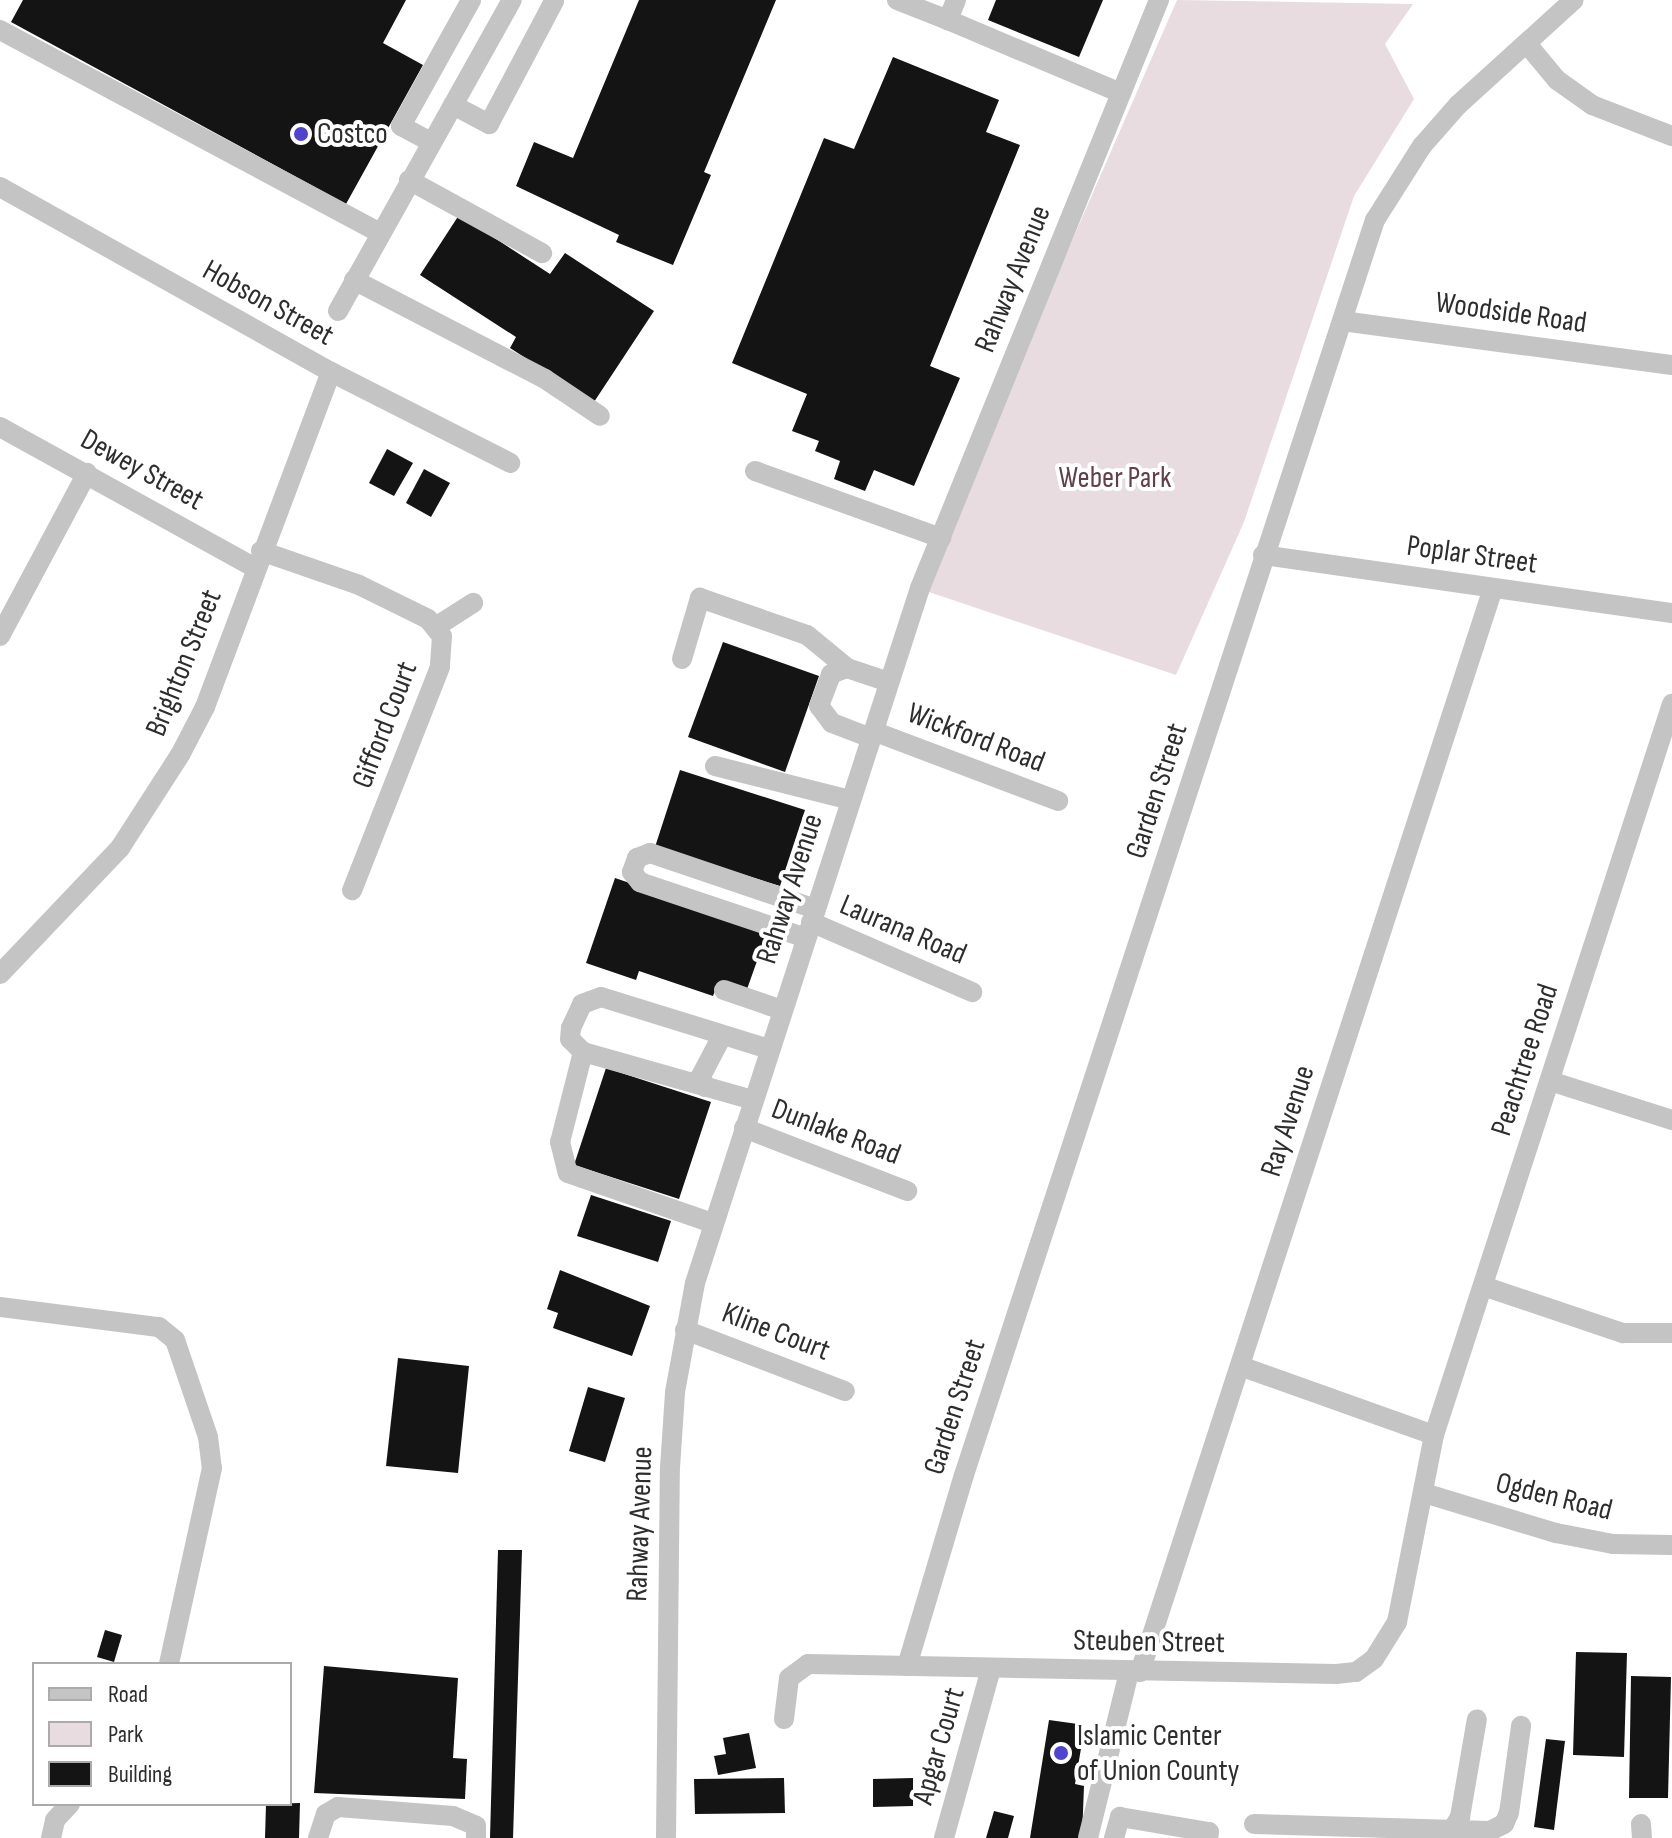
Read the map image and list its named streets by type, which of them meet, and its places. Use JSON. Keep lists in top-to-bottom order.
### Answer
{
  "streets": {
    "street": [
      "Rahway Avenue",
      "Hobson Street",
      "Woodside Road",
      "Dewey Street",
      "Poplar Street",
      "Brighton Street",
      "Gifford Court",
      "Wickford Road",
      "Garden Street",
      "Laurana Road",
      "Peachtree Road",
      "Ray Avenue",
      "Dunlake Road",
      "Kline Court",
      "Ogden Road",
      "Steuben Street",
      "Apgar Court"
    ]
  },
  "crossings": [
    ["Rahway Avenue", "Wickford Road"],
    ["Rahway Avenue", "Laurana Road"],
    ["Rahway Avenue", "Dunlake Road"],
    ["Rahway Avenue", "Kline Court"],
    ["Hobson Street", "Brighton Street"],
    ["Woodside Road", "Garden Street"],
    ["Dewey Street", "Brighton Street"],
    ["Dewey Street", "Gifford Court"],
    ["Poplar Street", "Garden Street"],
    ["Poplar Street", "Ray Avenue"],
    ["Brighton Street", "Gifford Court"],
    ["Garden Street", "Steuben Street"],
    ["Peachtree Road", "Ogden Road"],
    ["Peachtree Road", "Steuben Street"],
    ["Ray Avenue", "Steuben Street"],
    ["Ogden Road", "Steuben Street"],
    ["Steuben Street", "Apgar Court"]
  ],
  "parks": ["Weber Park"],
  "places": ["Costco", "Islamic Center of Union County"],
  "legend": ["Road", "Park", "Building"]
}
